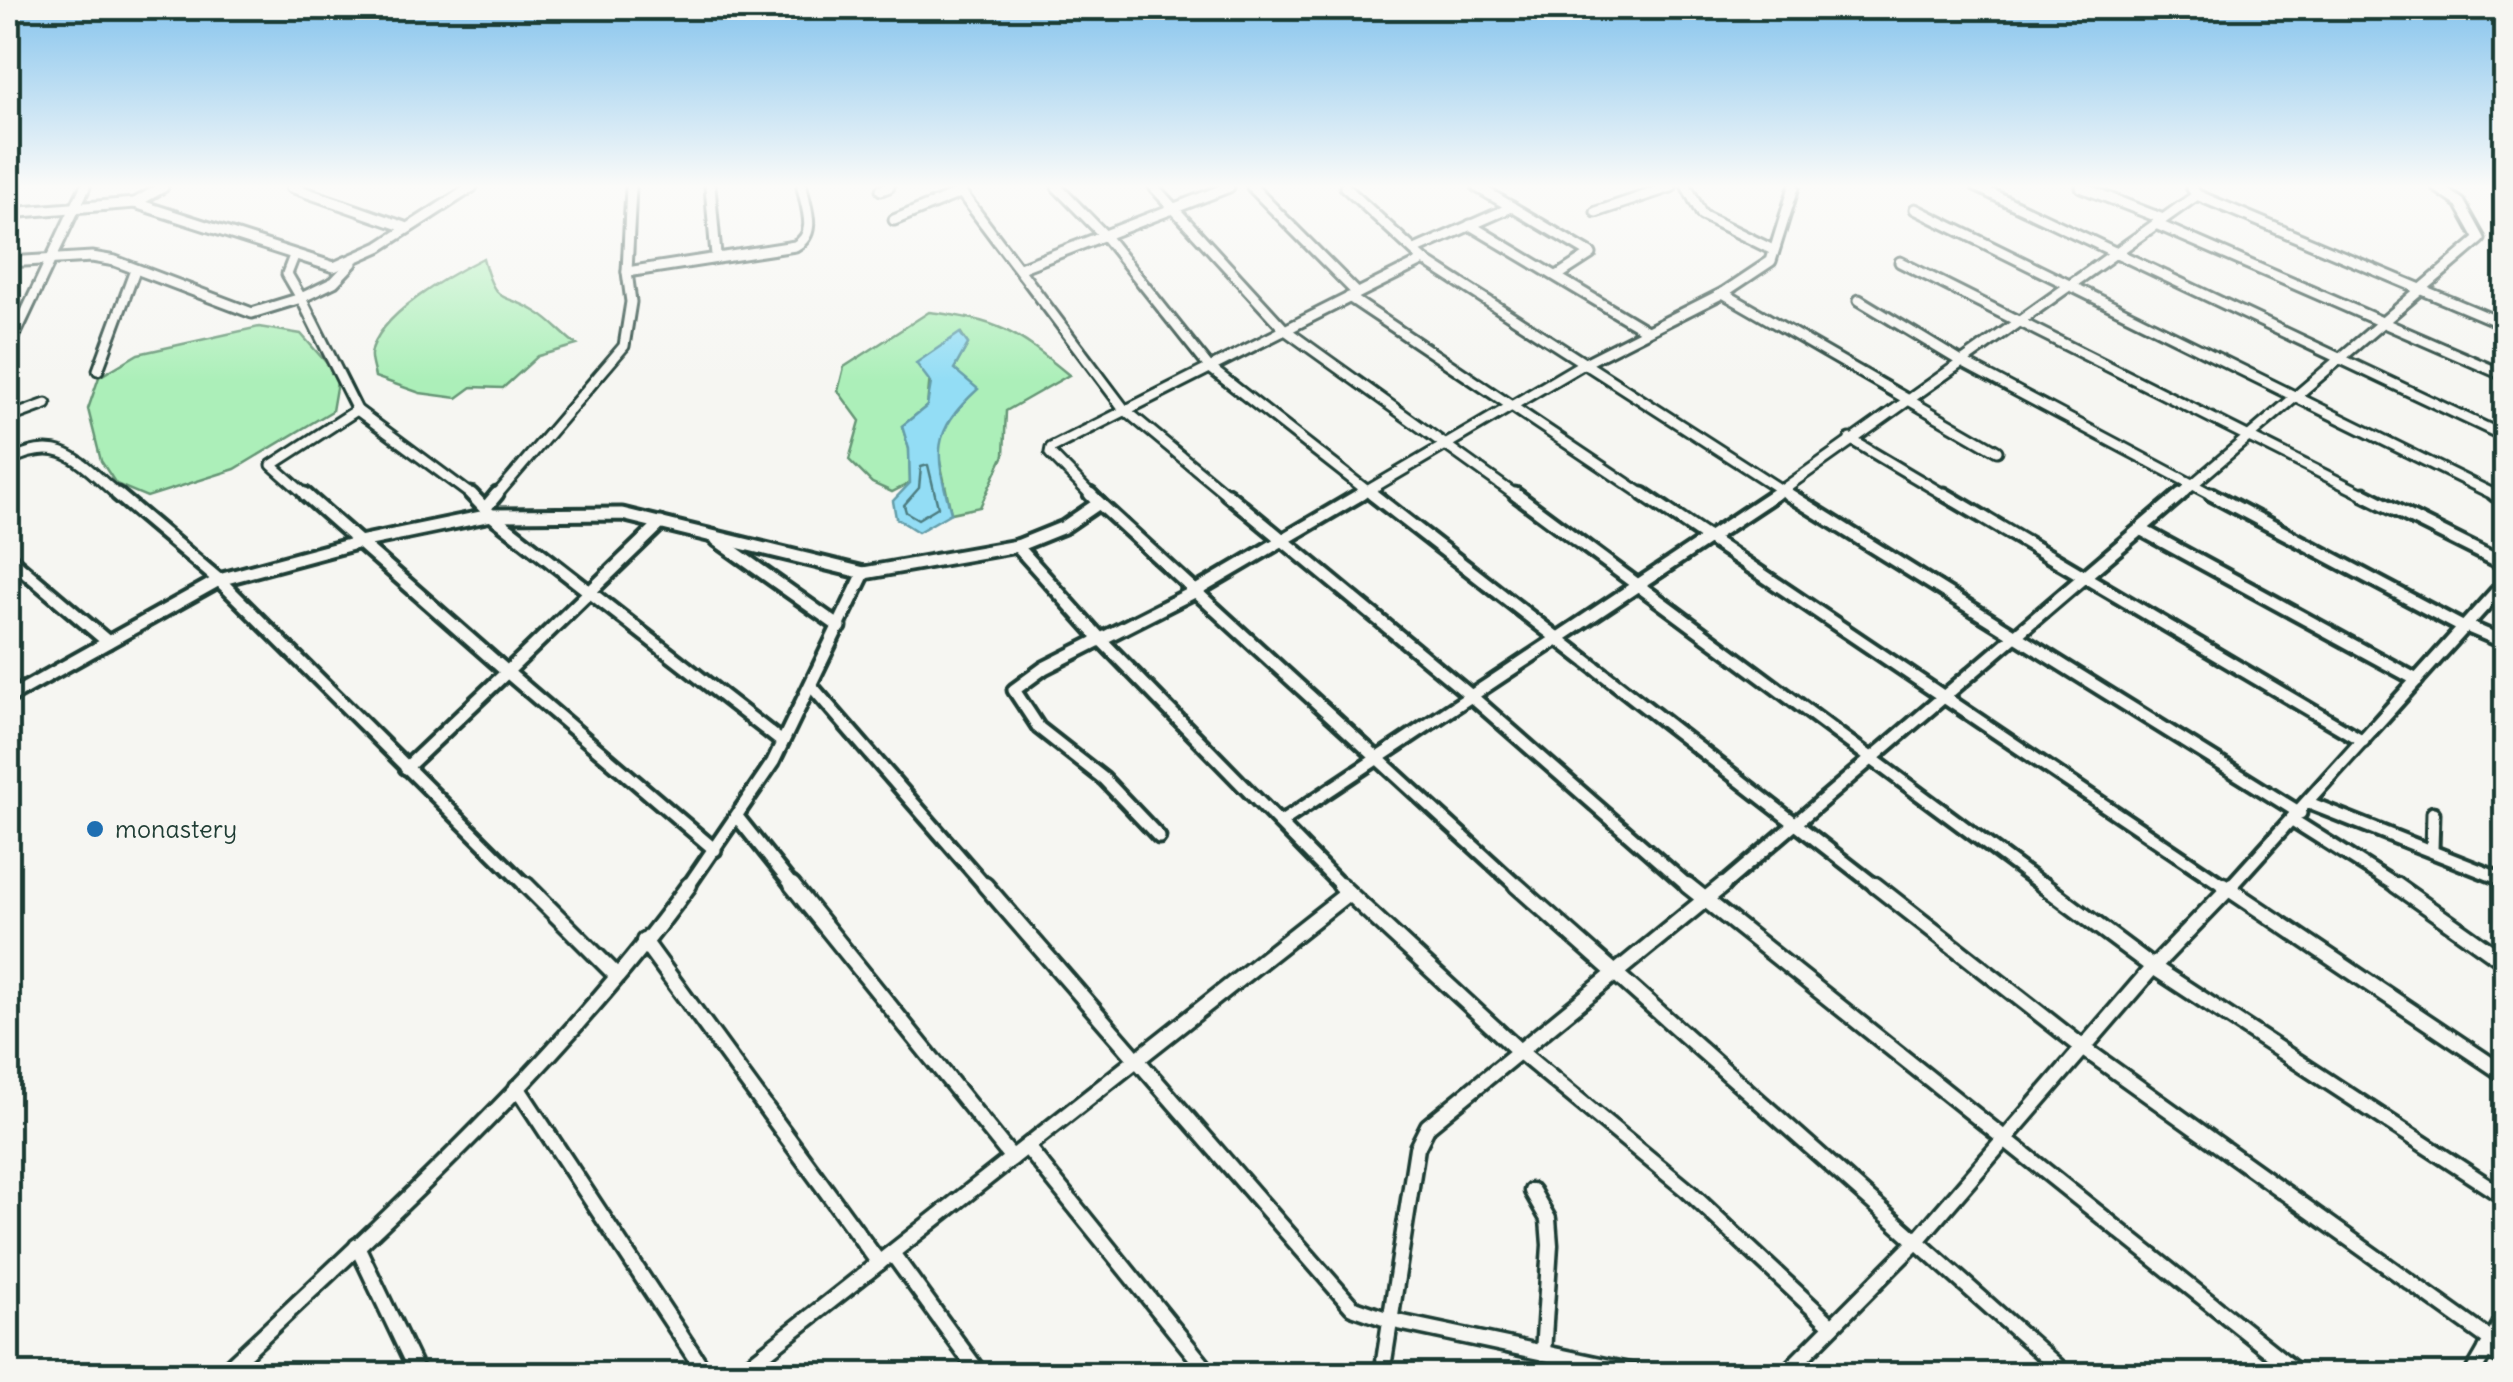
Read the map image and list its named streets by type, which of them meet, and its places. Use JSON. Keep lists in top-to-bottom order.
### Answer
{
  "places": ["monastery"]
}
